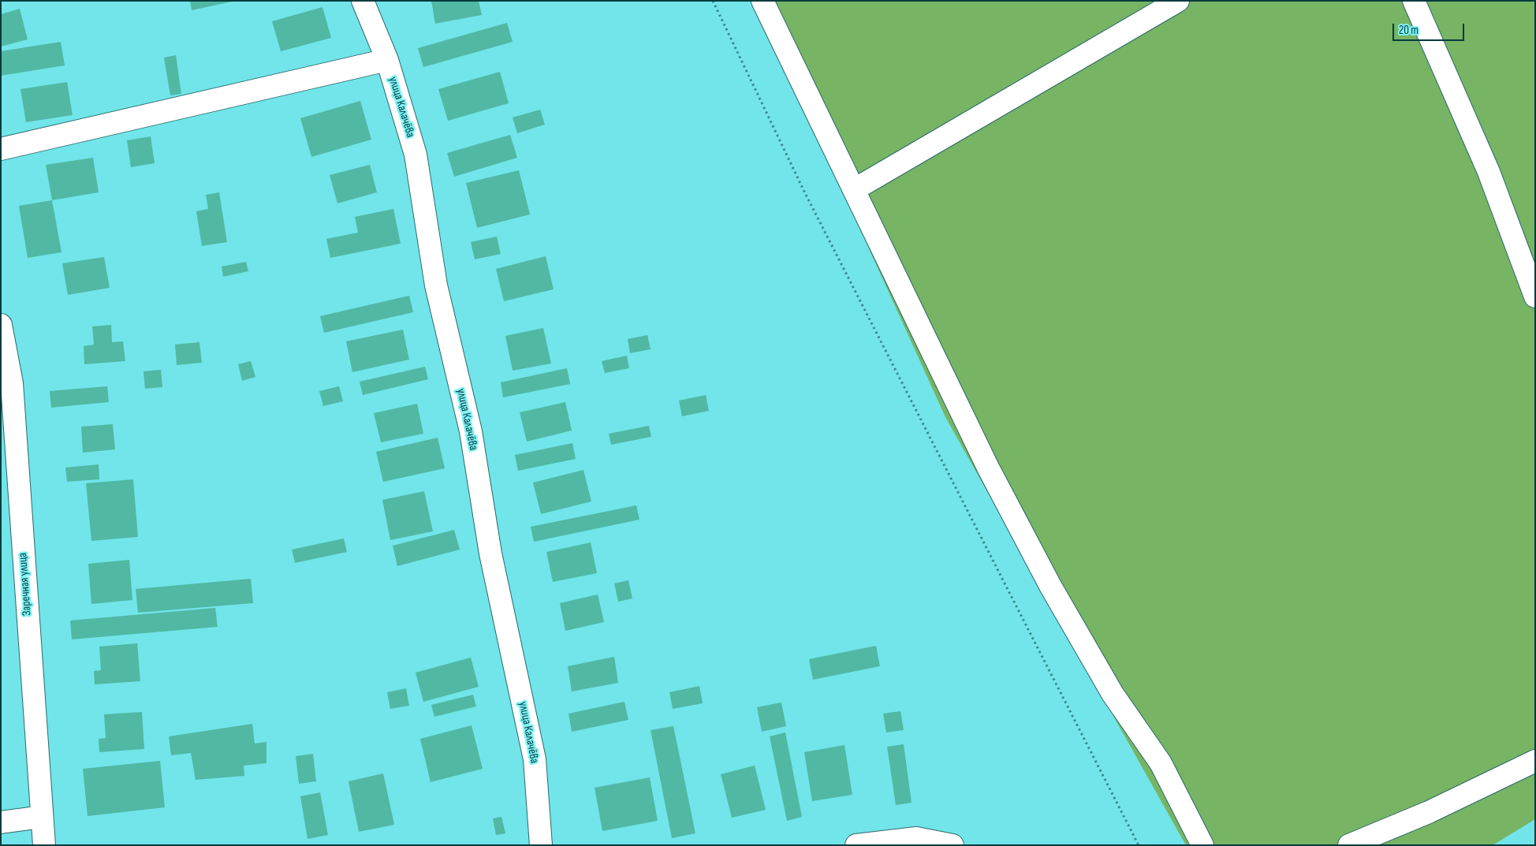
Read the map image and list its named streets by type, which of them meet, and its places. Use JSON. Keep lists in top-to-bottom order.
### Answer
{
  "streets": {
    "street": ["улица Калачёва", "Заречная улица"]
  },
  "scale_bar": "20 m"
}
